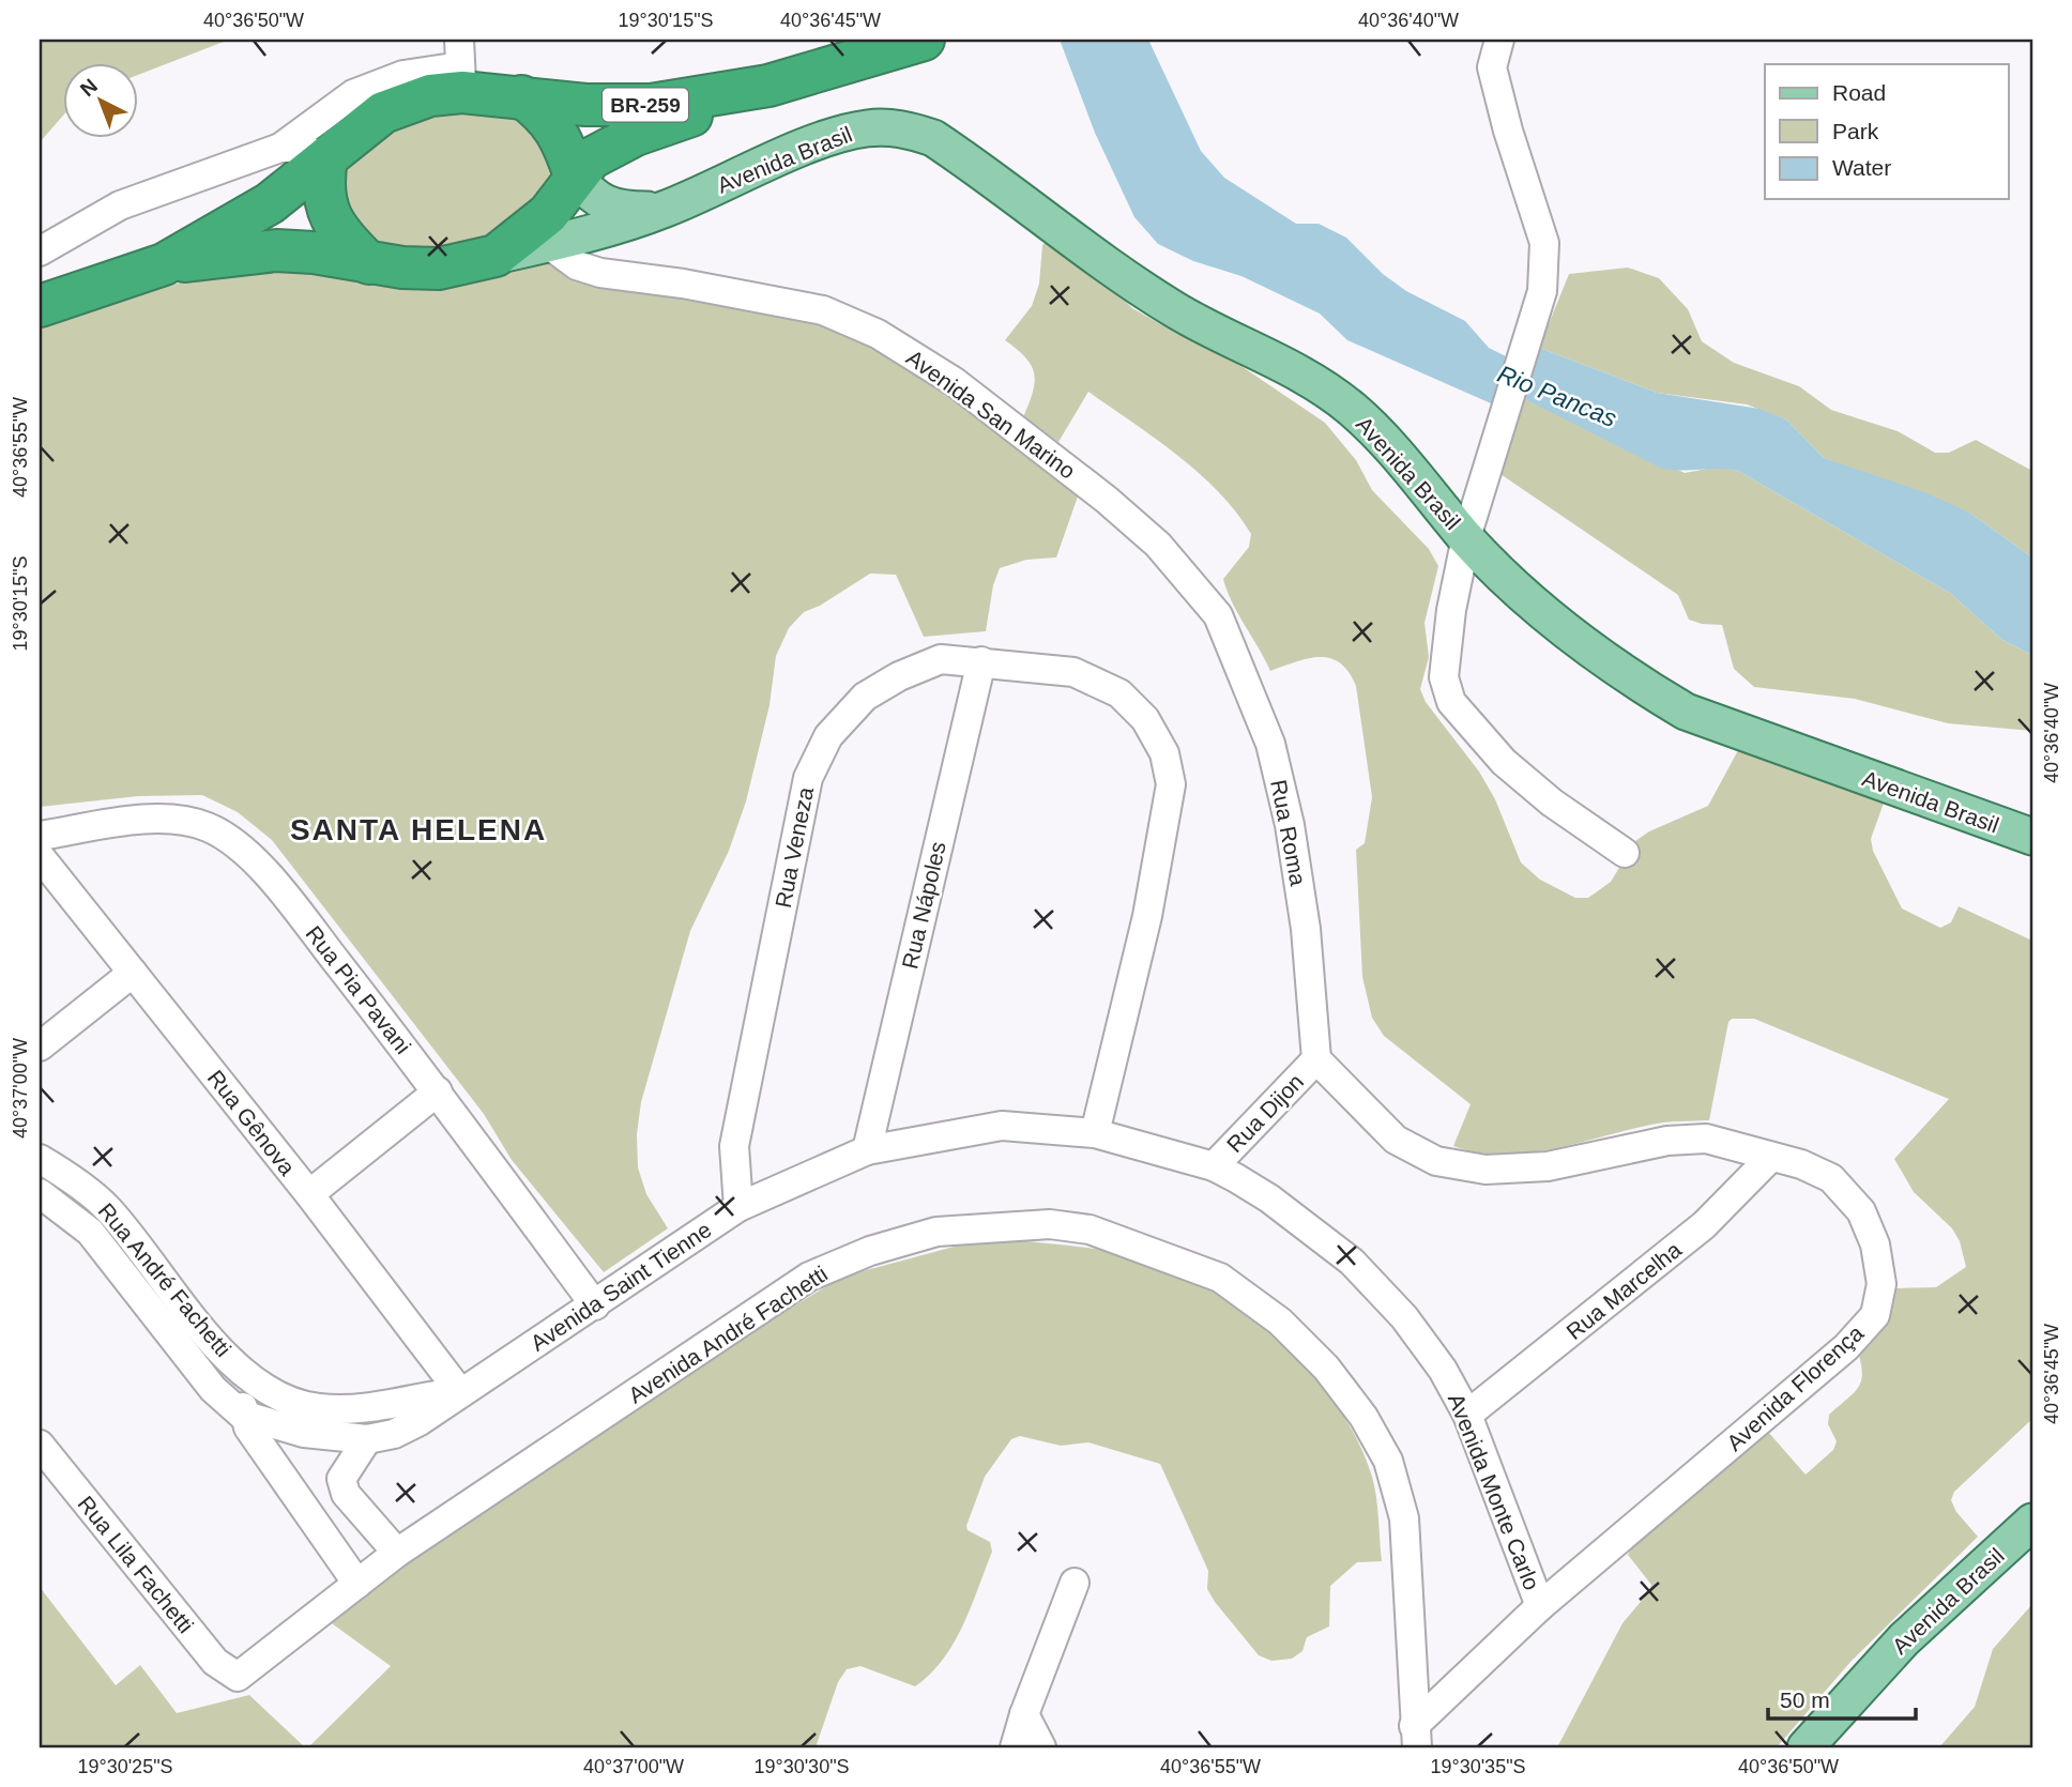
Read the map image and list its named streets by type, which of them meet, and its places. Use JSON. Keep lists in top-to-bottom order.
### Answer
{
  "streets": {
    "highway": ["BR-259"],
    "main road": ["Avenida Brasil"],
    "street": [
      "Avenida San Marino",
      "Rua Roma",
      "Rua Veneza",
      "Rua Nápoles",
      "Rua Pia Pavani",
      "Rua Dijon",
      "Rua Gênova",
      "Rua André Fachetti",
      "Avenida Saint Tienne",
      "Rua Marcelha",
      "Avenida André Fachetti",
      "Avenida Florença",
      "Avenida Monte Carlo",
      "Rua Lila Fachetti"
    ]
  },
  "crossings": [
    ["BR-259", "Avenida Brasil"],
    ["Avenida Brasil", "Avenida San Marino"],
    ["Avenida San Marino", "Rua Roma"],
    ["Rua Roma", "Rua Dijon"],
    ["Rua Roma", "Avenida Florença"],
    ["Rua Veneza", "Rua Nápoles"],
    ["Rua Veneza", "Avenida Saint Tienne"],
    ["Rua Veneza", "Avenida Monte Carlo"],
    ["Rua Nápoles", "Avenida Saint Tienne"],
    ["Rua Nápoles", "Avenida Monte Carlo"],
    ["Rua Pia Pavani", "Avenida Saint Tienne"],
    ["Rua Dijon", "Avenida Florença"],
    ["Rua Dijon", "Avenida Monte Carlo"],
    ["Rua Gênova", "Avenida Saint Tienne"],
    ["Rua André Fachetti", "Avenida Saint Tienne"],
    ["Avenida Saint Tienne", "Avenida Monte Carlo"],
    ["Rua Marcelha", "Avenida Florença"],
    ["Rua Marcelha", "Avenida Monte Carlo"],
    ["Avenida André Fachetti", "Avenida Florença"],
    ["Avenida André Fachetti", "Rua Lila Fachetti"],
    ["Avenida Florença", "Avenida Monte Carlo"]
  ],
  "districts": ["SANTA HELENA"],
  "water": ["Rio Pancas"],
  "legend": ["Road", "Park", "Water"],
  "scale_bar": "50 m",
  "north": "top left",
  "coordinates": [
    "40°36'50\"W",
    "19°30'15\"S",
    "40°36'45\"W",
    "40°36'40\"W",
    "40°36'55\"W",
    "40°37'00\"W",
    "19°30'25\"S",
    "19°30'30\"S",
    "19°30'35\"S"
  ]
}
